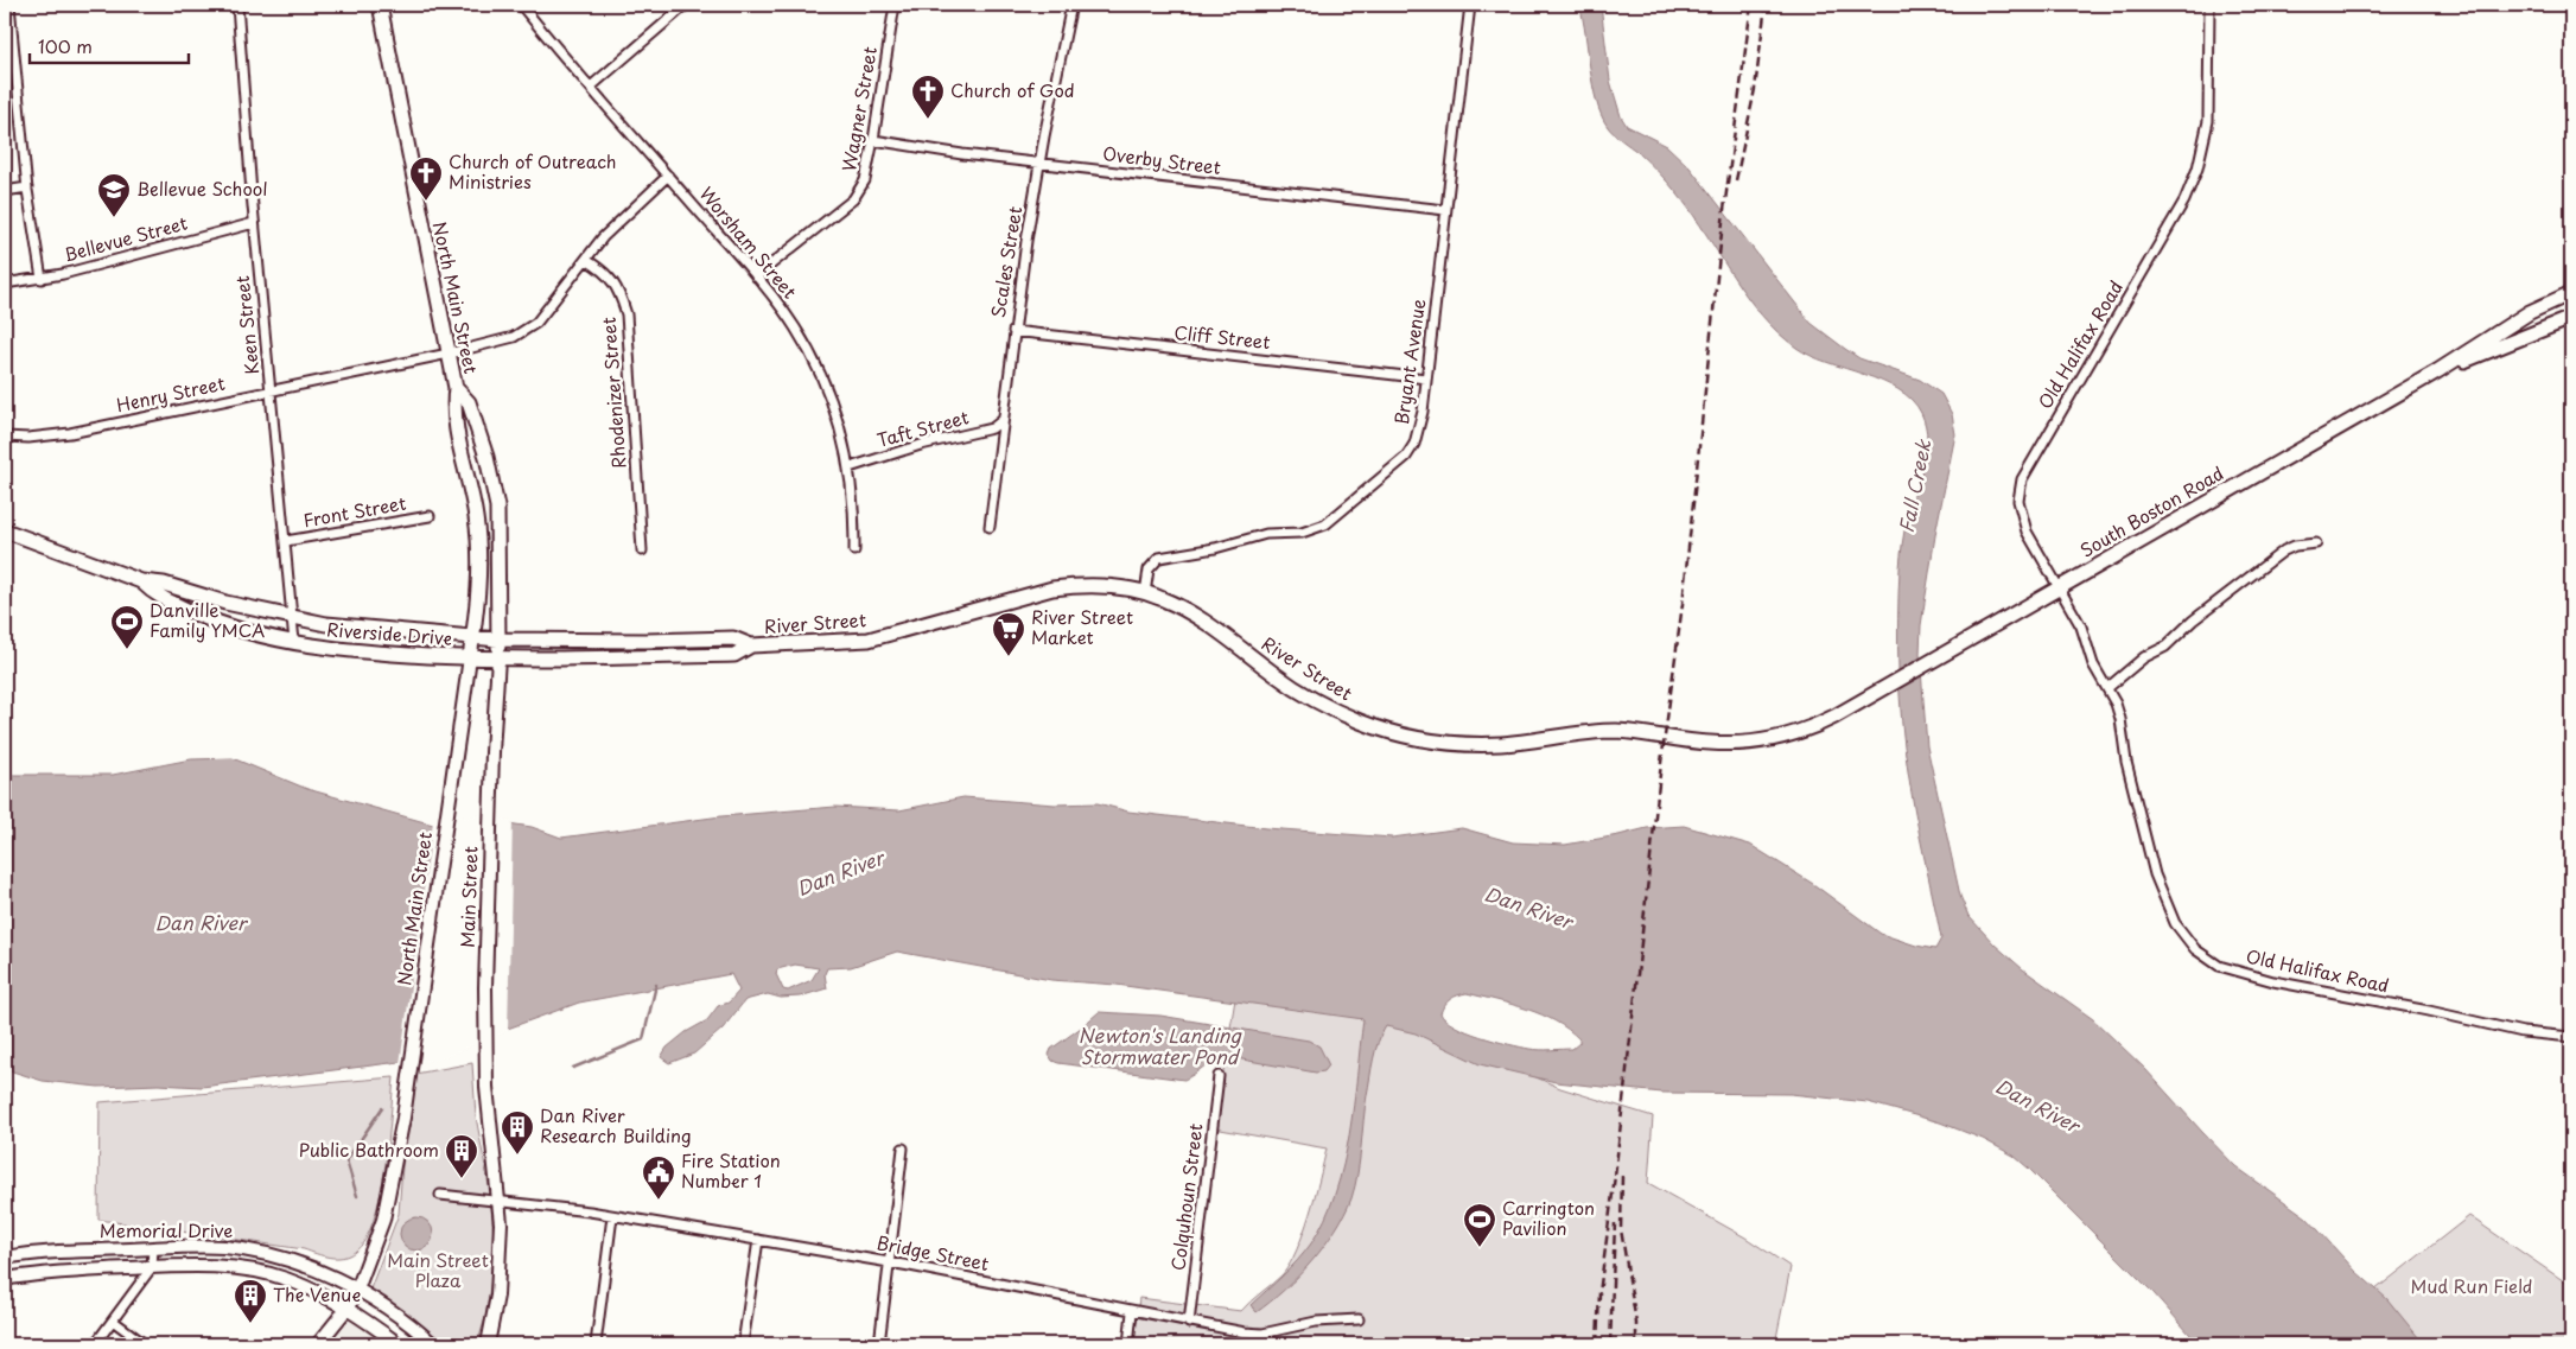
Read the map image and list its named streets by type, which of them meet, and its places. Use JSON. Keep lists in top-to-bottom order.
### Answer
{
  "streets": {
    "main road": [
      "North Main Street",
      "South Boston Road",
      "River Street",
      "Riverside Drive",
      "Main Street",
      "Memorial Drive"
    ],
    "street": [
      "Wagner Street",
      "Overby Street",
      "Bellevue Street",
      "Worsham Street",
      "Scales Street",
      "Keen Street",
      "Cliff Street",
      "Old Halifax Road",
      "Bryant Avenue",
      "Rhodenizer Street",
      "Henry Street",
      "Taft Street",
      "Front Street",
      "Colquhoun Street",
      "Bridge Street"
    ]
  },
  "crossings": [
    ["Wagner Street", "Overby Street"],
    ["Wagner Street", "Worsham Street"],
    ["Overby Street", "Scales Street"],
    ["Overby Street", "Bryant Avenue"],
    ["Bellevue Street", "Keen Street"],
    ["Worsham Street", "Taft Street"],
    ["Scales Street", "Cliff Street"],
    ["Scales Street", "Taft Street"],
    ["North Main Street", "Henry Street"],
    ["North Main Street", "River Street"],
    ["North Main Street", "Riverside Drive"],
    ["North Main Street", "Main Street"],
    ["North Main Street", "Memorial Drive"],
    ["Keen Street", "Henry Street"],
    ["Keen Street", "Front Street"],
    ["Keen Street", "Riverside Drive"],
    ["Cliff Street", "Bryant Avenue"],
    ["Old Halifax Road", "South Boston Road"],
    ["Bryant Avenue", "River Street"],
    ["Rhodenizer Street", "Henry Street"],
    ["South Boston Road", "River Street"],
    ["River Street", "Riverside Drive"],
    ["River Street", "Main Street"],
    ["Main Street", "Bridge Street"],
    ["Colquhoun Street", "Bridge Street"]
  ],
  "water": ["Fall Creek", "Dan River", "Newton's Landing Stormwater Pond"],
  "parks": ["Main Street Plaza", "Mud Run Field"],
  "places": {
    "church": ["Church of God", "Church of Outreach Ministries"],
    "school or university": ["Bellevue School"],
    "sports": ["Danville Family YMCA", "Carrington Pavilion"],
    "supermarket": ["River Street Market"],
    "building": ["Dan River Research Building", "Public Bathroom", "The Venue"],
    "public building": ["Fire Station Number 1"]
  },
  "scale_bar": "100 m"
}
